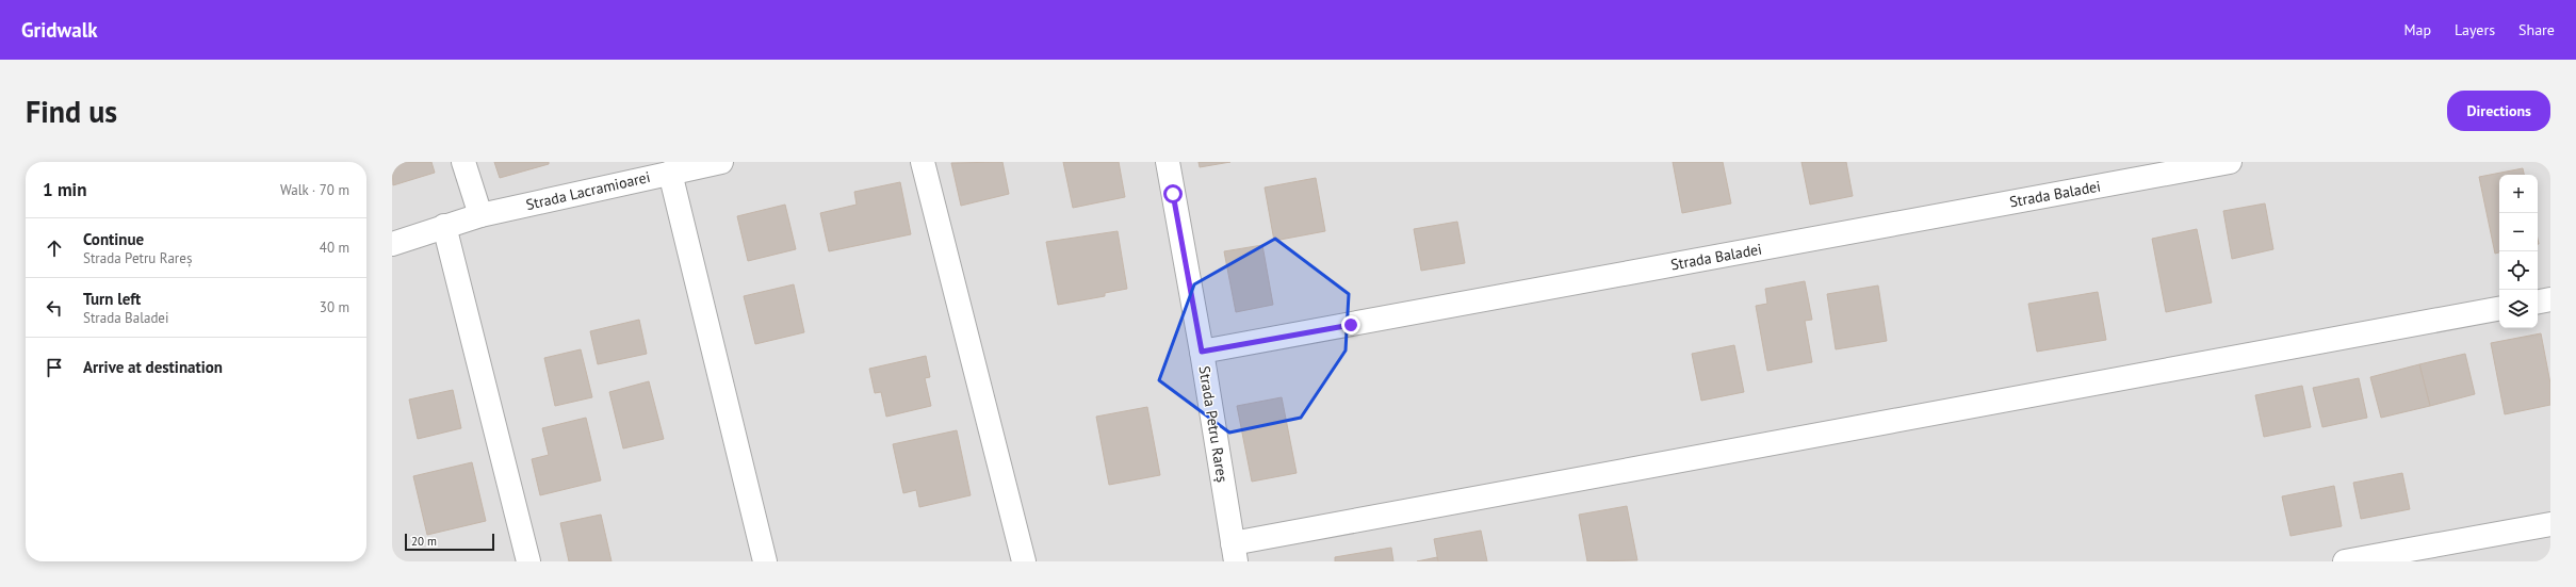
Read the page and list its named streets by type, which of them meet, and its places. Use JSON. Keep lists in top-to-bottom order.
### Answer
{
  "streets": {
    "street": ["Strada Lacramioarei", "Strada Baladei", "Strada Petru Rareș"]
  },
  "crossings": [
    ["Strada Baladei", "Strada Petru Rareș"]
  ],
  "scale_bar": "20 m",
  "page": {
    "header": "Gridwalk",
    "nav": ["Map", "Layers", "Share"],
    "buttons": "Directions",
    "title": "Find us",
    "heading": ["1 min", "Walk · 70 m"],
    "map_buttons": ["+", "−"],
    "list": [
      ["Continue", "Strada Petru Rareș", "40 m"],
      ["Turn left", "Strada Baladei", "30 m"],
      "Arrive at destination"
    ],
    "scale": "20 m"
  }
}
